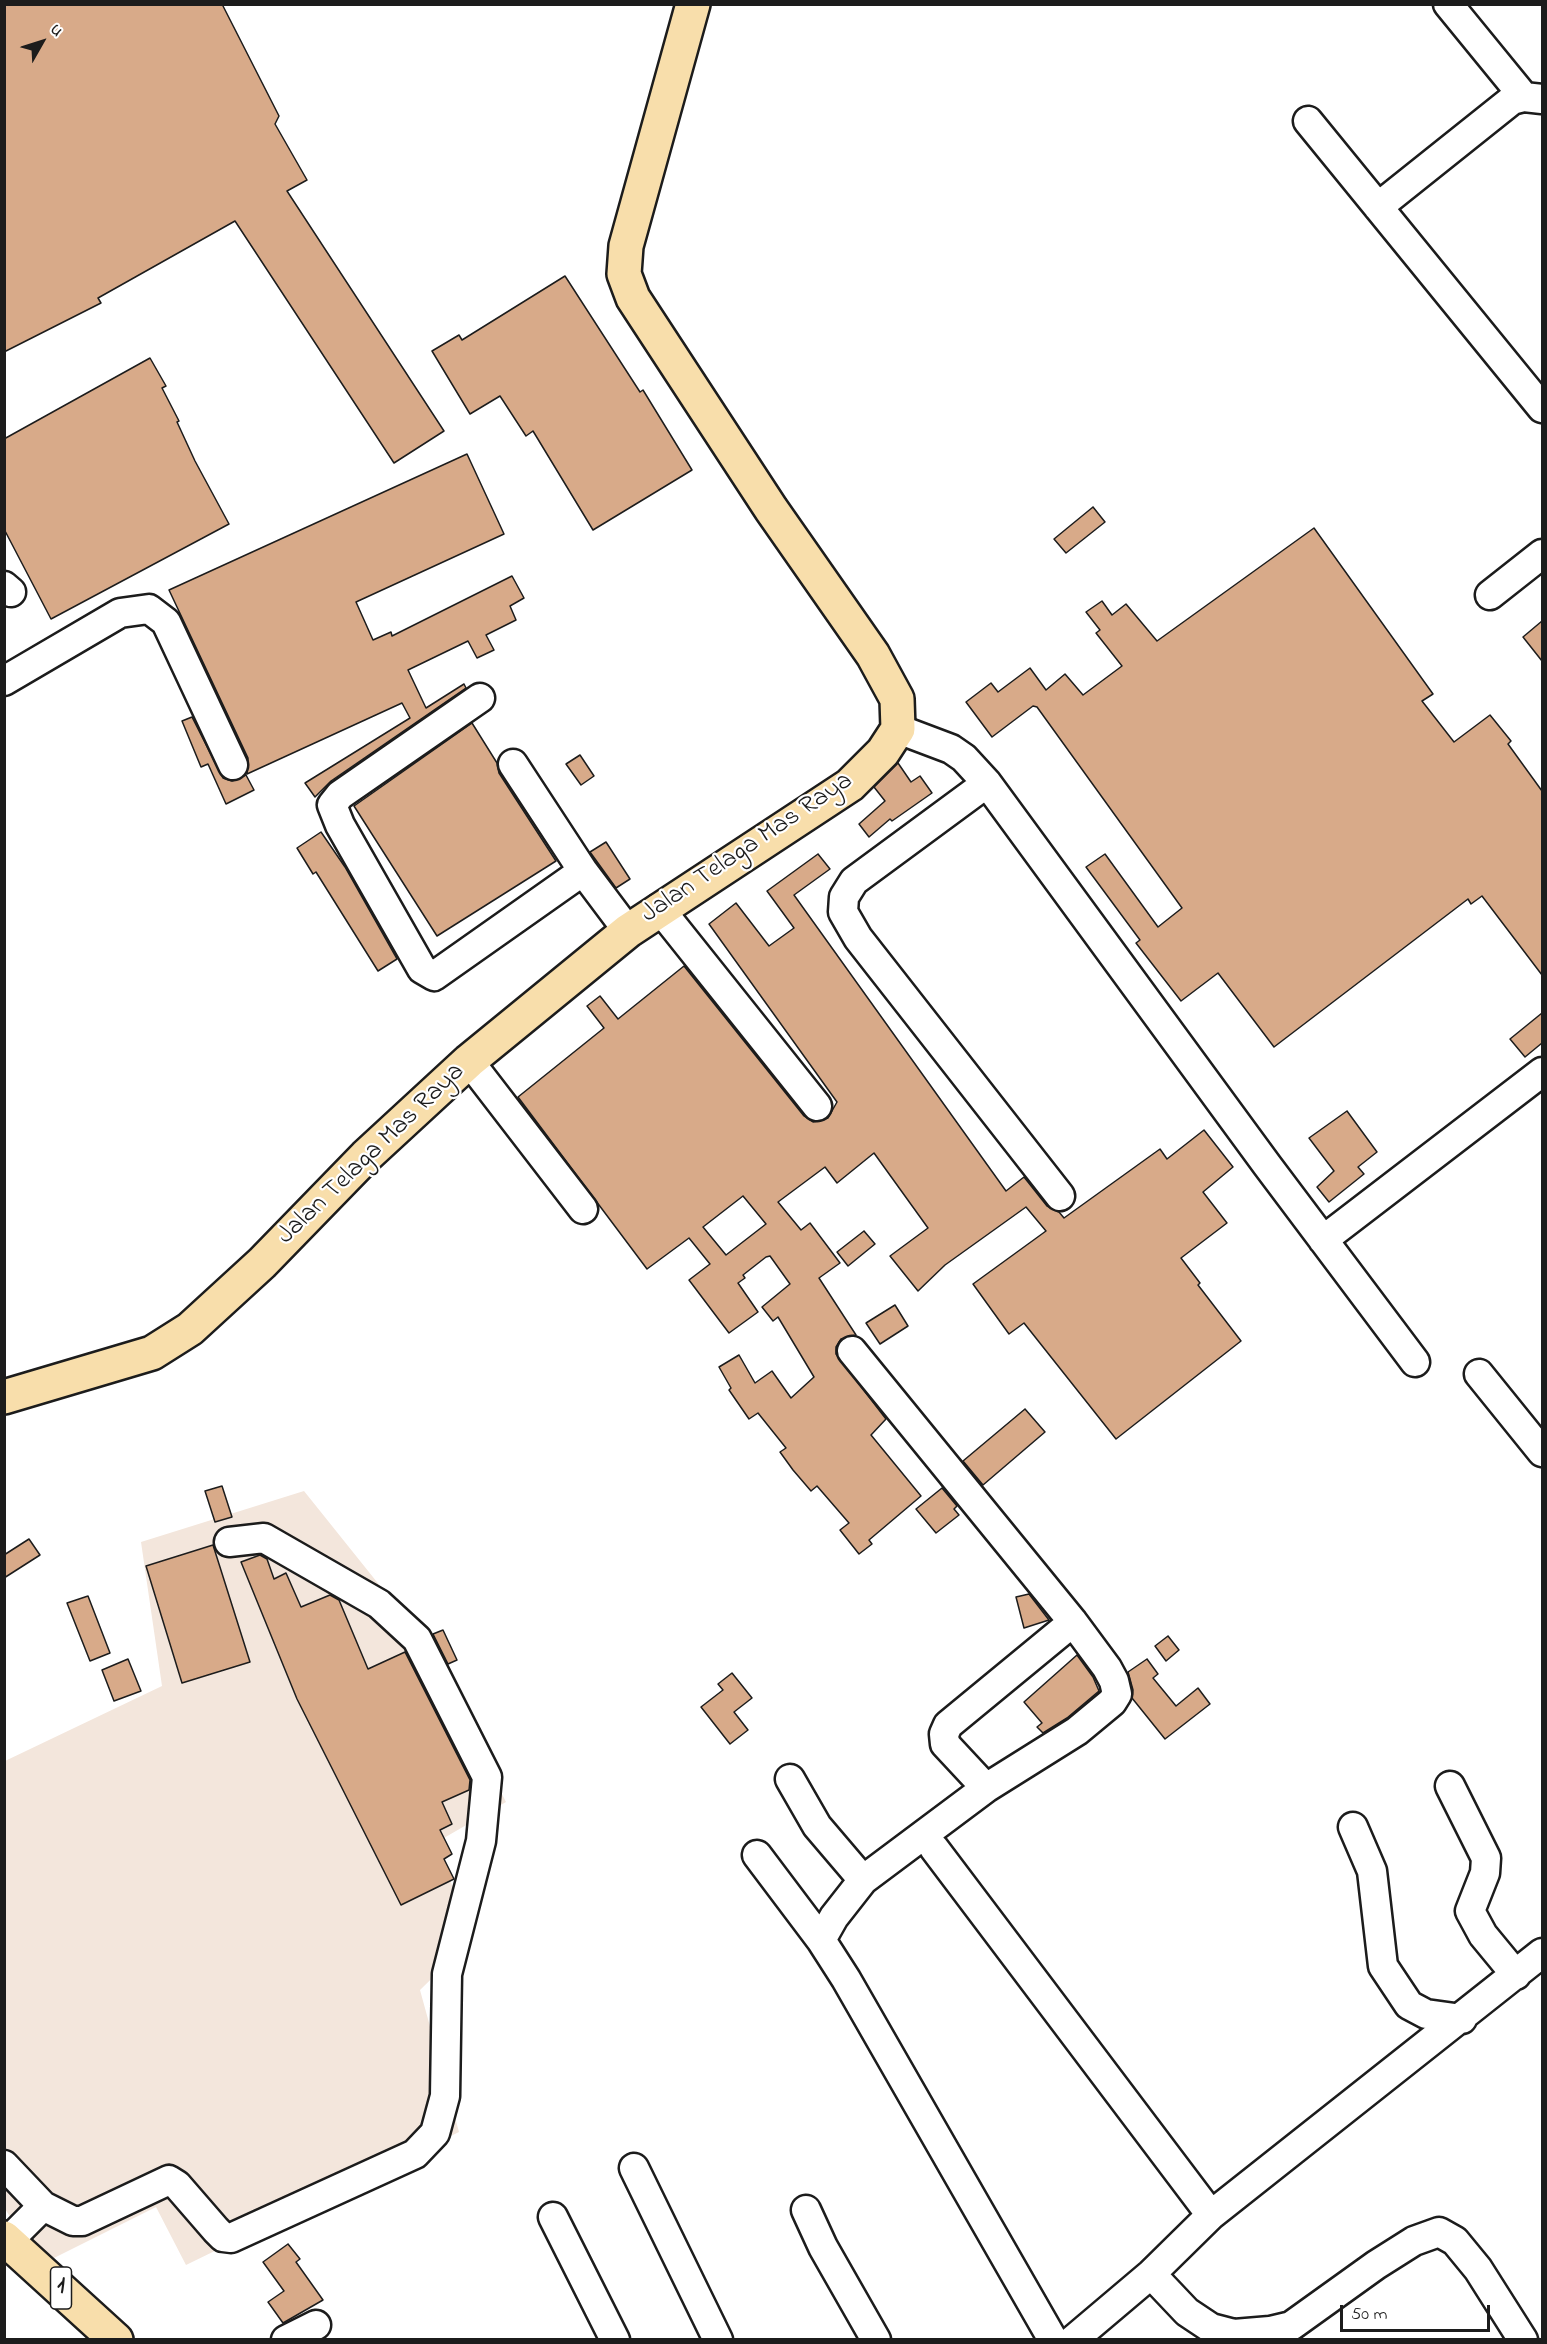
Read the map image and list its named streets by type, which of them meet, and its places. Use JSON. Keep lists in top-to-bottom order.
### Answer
{
  "streets": {
    "main road": ["Jalan Telaga Mas Raya", "1"]
  },
  "scale_bar": "50 m",
  "north": "top right"
}
